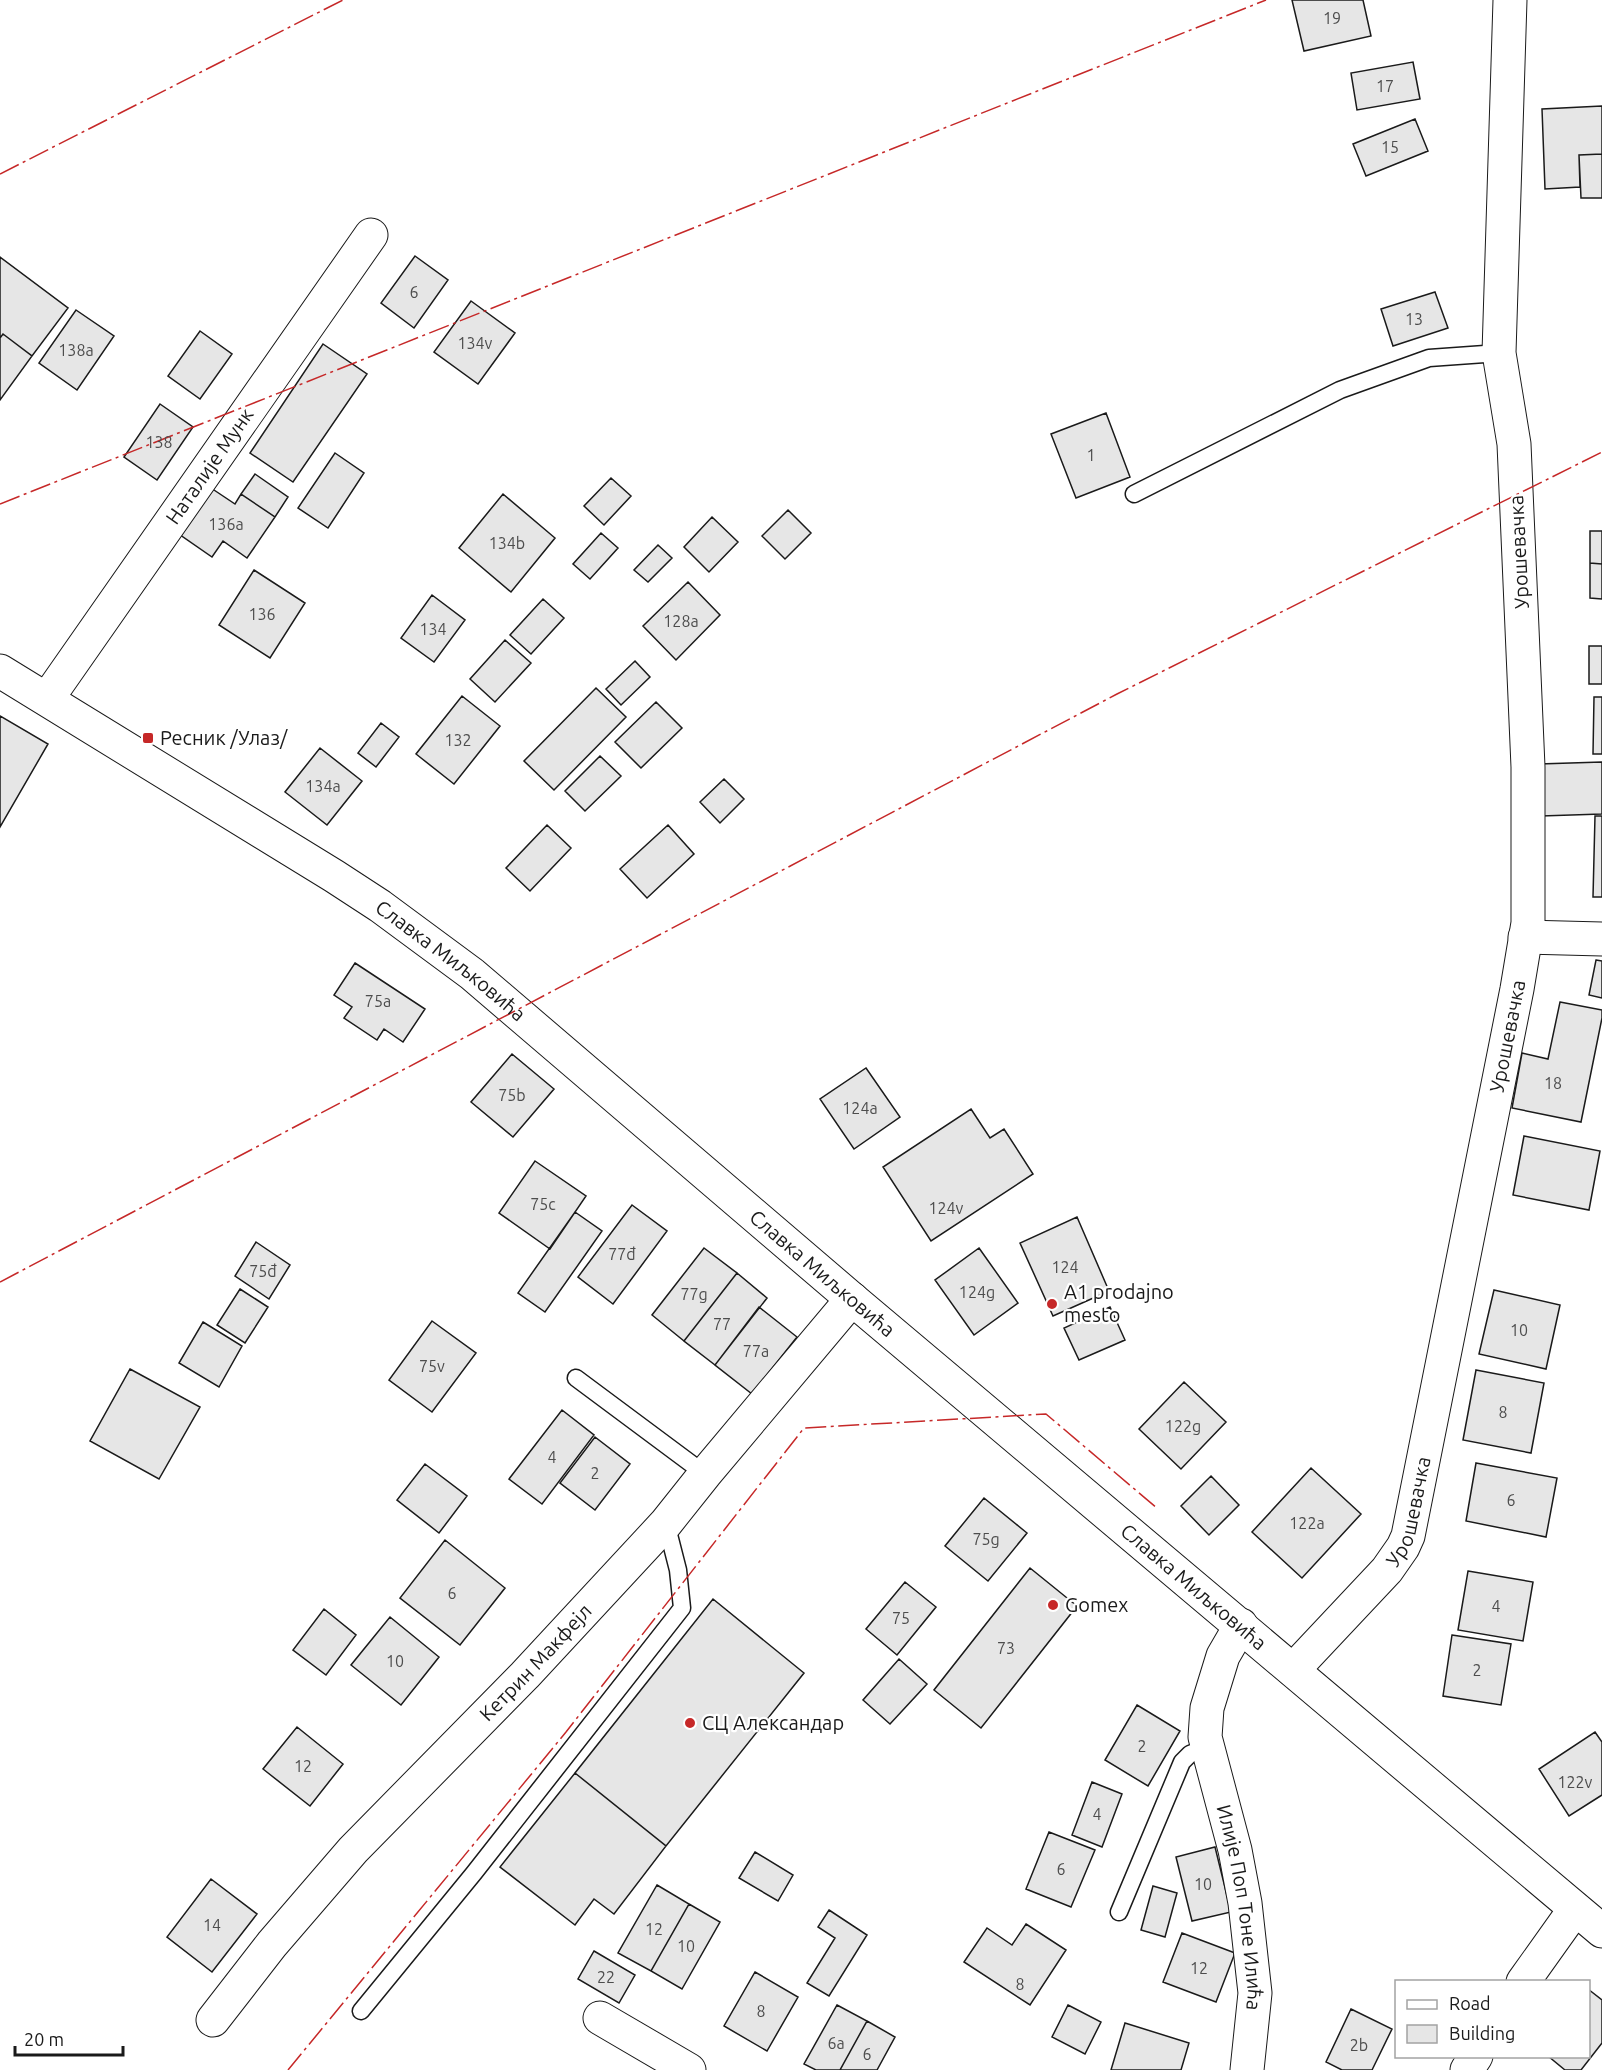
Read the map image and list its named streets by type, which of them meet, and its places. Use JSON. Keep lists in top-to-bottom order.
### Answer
{
  "streets": {
    "street": [
      "Наталије Мунк",
      "Урошевачка",
      "Славка Миљковића",
      "Кетрин Макфејл",
      "Илије Поп Тоне Илића"
    ]
  },
  "crossings": [
    ["Наталије Мунк", "Славка Миљковића"],
    ["Урошевачка", "Славка Миљковића"],
    ["Славка Миљковића", "Кетрин Макфејл"],
    ["Славка Миљковића", "Илије Поп Тоне Илића"]
  ],
  "places": {
    "transit": ["Ресник /Улаз/"],
    "other": ["A1 prodajno mesto", "Gomex", "СЦ Александар"]
  },
  "house_numbers": [
    "19",
    "17",
    "15",
    "6",
    "13",
    "134v",
    "138a",
    "138",
    "1",
    "136a",
    "134b",
    "136",
    "128a",
    "134",
    "132",
    "134a",
    "75a",
    "18",
    "75b",
    "124a",
    "75c",
    "124v",
    "77đ",
    "124",
    "75đ",
    "124g",
    "77g",
    "77",
    "10",
    "77a",
    "75v",
    "8",
    "122g",
    "4",
    "2",
    "6",
    "122a",
    "75g",
    "6",
    "4",
    "75",
    "73",
    "10",
    "2",
    "2",
    "12",
    "122v",
    "4",
    "6",
    "10",
    "14",
    "12",
    "10",
    "12",
    "22",
    "8",
    "8",
    "6a",
    "2b",
    "6"
  ],
  "legend": ["Road", "Building"],
  "scale_bar": "20 m"
}
